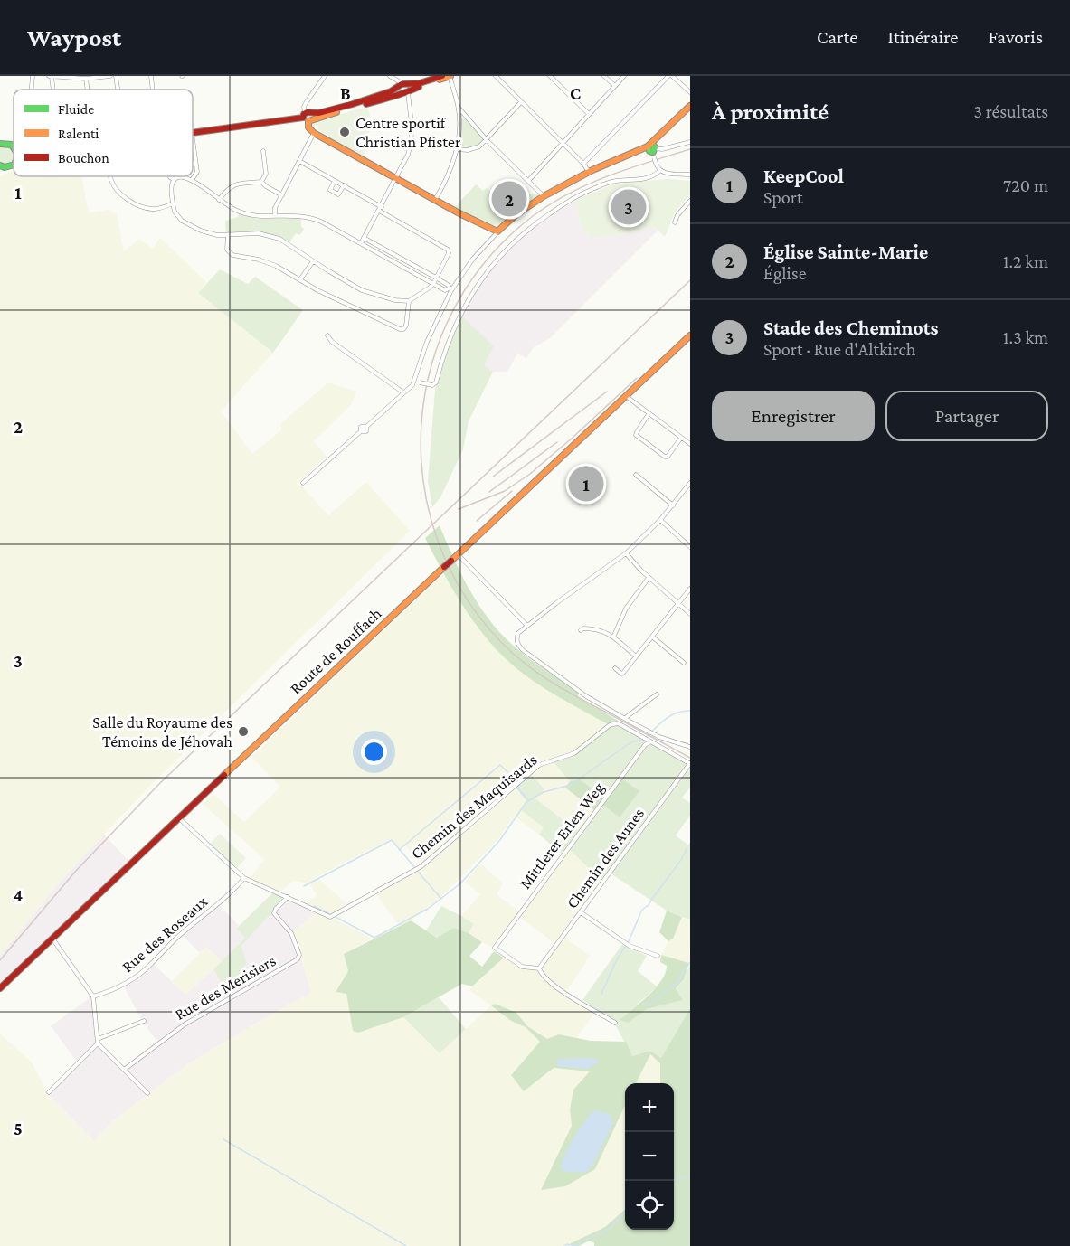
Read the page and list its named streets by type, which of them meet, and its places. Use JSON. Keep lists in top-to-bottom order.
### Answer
{
  "streets": {
    "main road": ["Route de Rouffach"],
    "street": [
      "Chemin des Maquisards",
      "Mittlerer Erlen Weg",
      "Chemin des Aunes",
      "Rue des Roseaux",
      "Rue des Merisiers"
    ]
  },
  "crossings": [
    ["Chemin des Maquisards", "Mittlerer Erlen Weg"],
    ["Chemin des Maquisards", "Chemin des Aunes"],
    ["Chemin des Maquisards", "Rue des Merisiers"],
    ["Mittlerer Erlen Weg", "Chemin des Aunes"]
  ],
  "places": ["Centre sportif Christian Pfister", "Salle du Royaume des Témoins de Jéhovah"],
  "legend": ["Fluide", "Ralenti", "Bouchon"],
  "page": {
    "header": "Waypost",
    "nav": ["Carte", "Itinéraire", "Favoris"],
    "heading": ["À proximité", "3 résultats"],
    "list": [
      {
        "mark": "1",
        "name": "KeepCool",
        "note": "Sport",
        "value": "720 m"
      },
      {
        "mark": "2",
        "name": "Église Sainte-Marie",
        "note": "Église",
        "value": "1.2 km"
      },
      {
        "mark": "3",
        "name": "Stade des Cheminots",
        "note": "Sport · Rue d'Altkirch",
        "value": "1.3 km"
      }
    ],
    "pins": ["2", "3", "1"],
    "buttons": ["Enregistrer", "Partager"],
    "map_buttons": ["+", "−"]
  },
  "grid": {
    "columns": ["B", "C"],
    "rows": [
      "1",
      "2",
      "3",
      "4",
      "5"
    ]
  }
}
